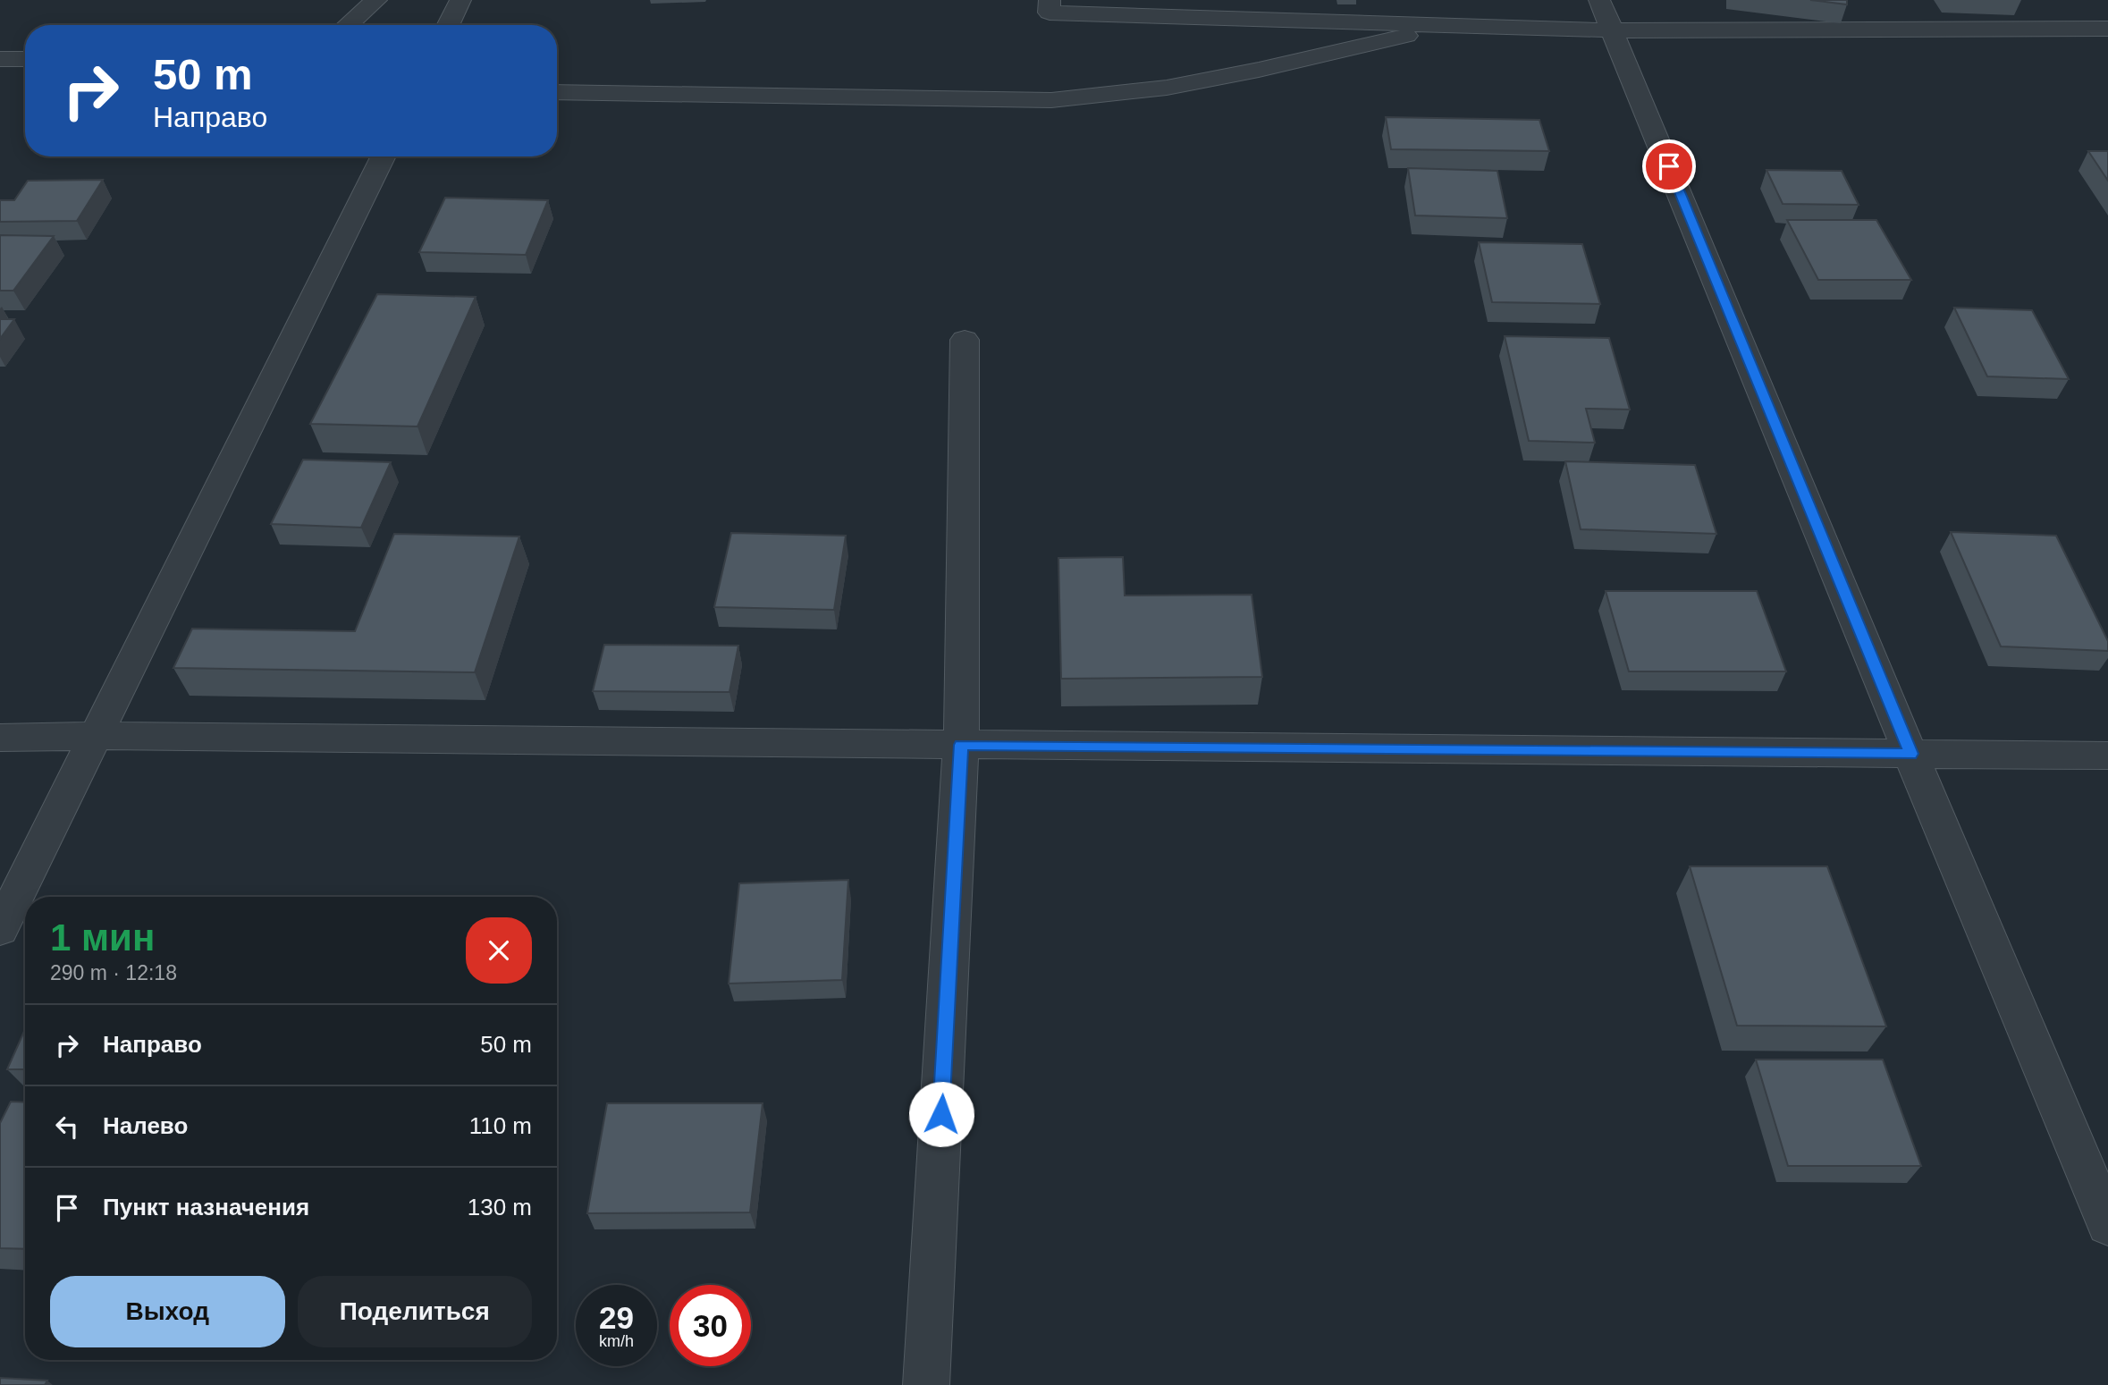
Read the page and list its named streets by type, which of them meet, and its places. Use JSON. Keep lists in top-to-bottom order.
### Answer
{
  "page": {
    "turn": ["50 m", "Направо"],
    "heading": ["1 мин", "290 m · 12:18"],
    "list": [
      {
        "name": "Направо",
        "value": "50 m"
      },
      {
        "name": "Налево",
        "value": "110 m"
      },
      {
        "name": "Пункт назначения",
        "value": "130 m"
      }
    ],
    "buttons": ["Выход", "Поделиться"],
    "speed": "29 km/h",
    "limit": "30"
  }
}
